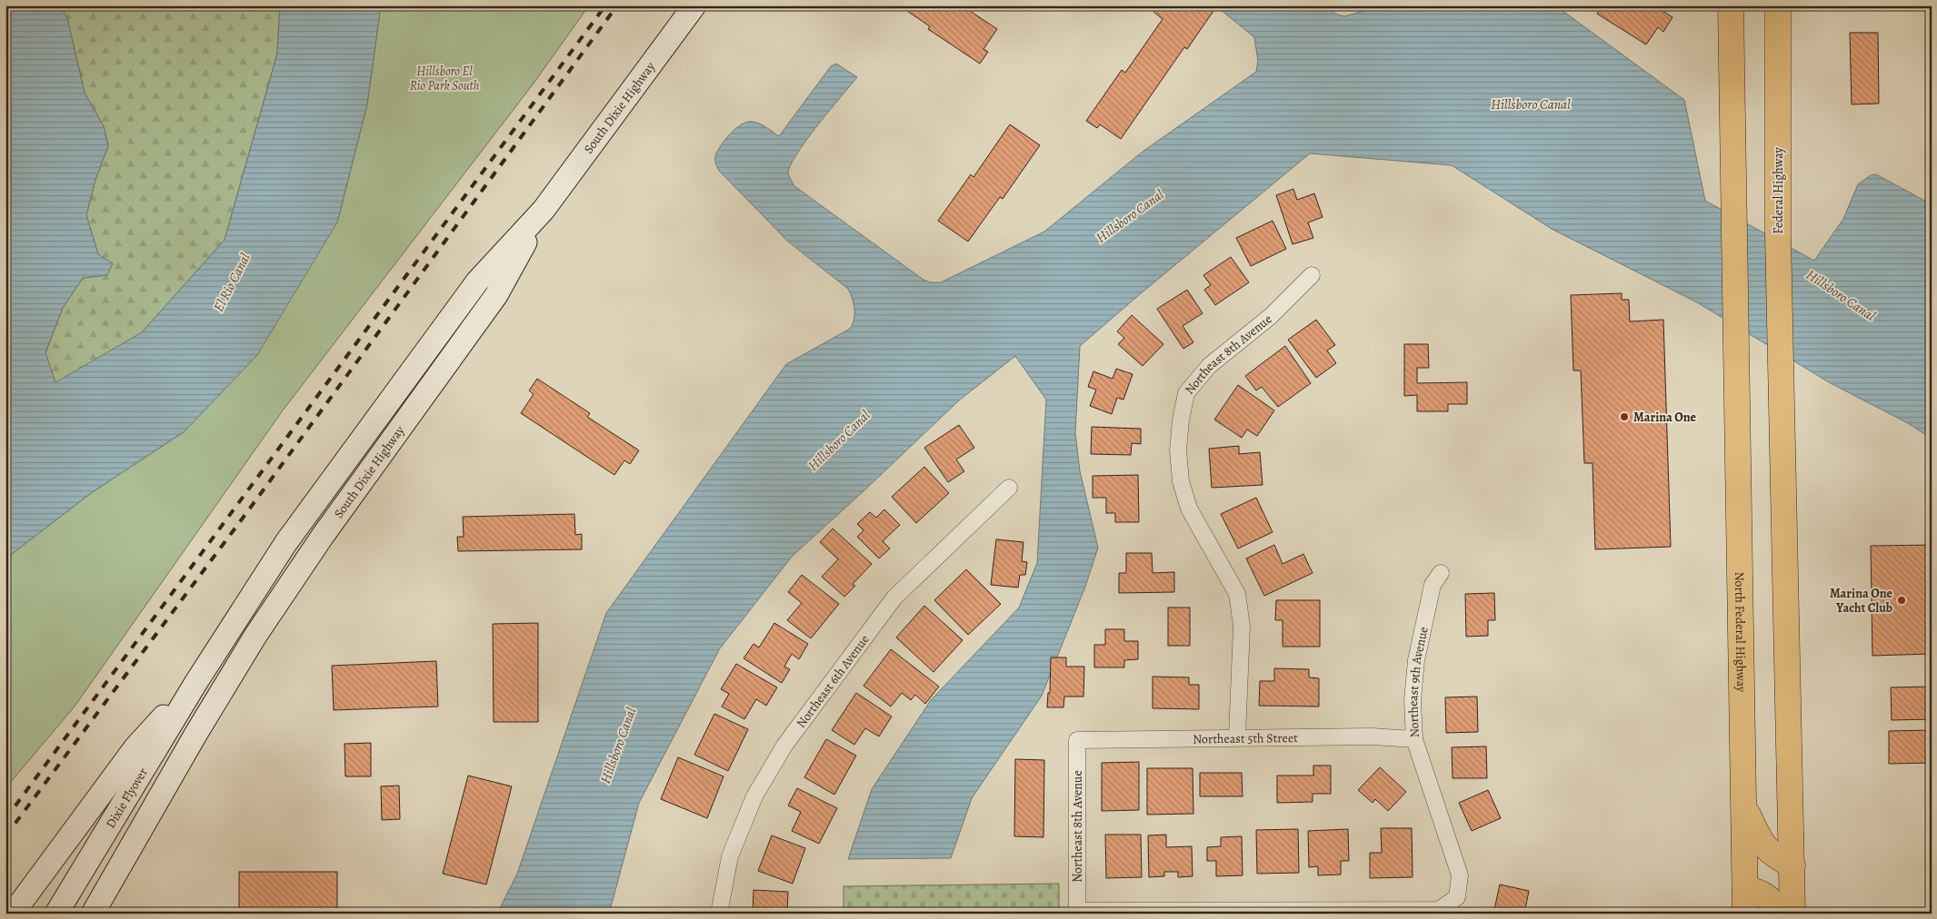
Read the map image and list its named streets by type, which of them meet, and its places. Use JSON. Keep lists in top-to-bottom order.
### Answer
{
  "streets": {
    "main road": [
      "South Dixie Highway",
      "Federal Highway",
      "North Federal Highway",
      "Dixie Flyover"
    ],
    "street": [
      "Northeast 8th Avenue",
      "Northeast 6th Avenue",
      "Northeast 9th Avenue",
      "Northeast 5th Street"
    ]
  },
  "crossings": [
    ["South Dixie Highway", "Dixie Flyover"],
    ["Northeast 8th Avenue", "Northeast 5th Street"],
    ["Northeast 9th Avenue", "Northeast 5th Street"]
  ],
  "water": ["Hillsboro Canal", "El Rio Canal"],
  "parks": ["Hillsboro El Rio Park South"],
  "places": ["Marina One", "Marina One Yacht Club"]
}
